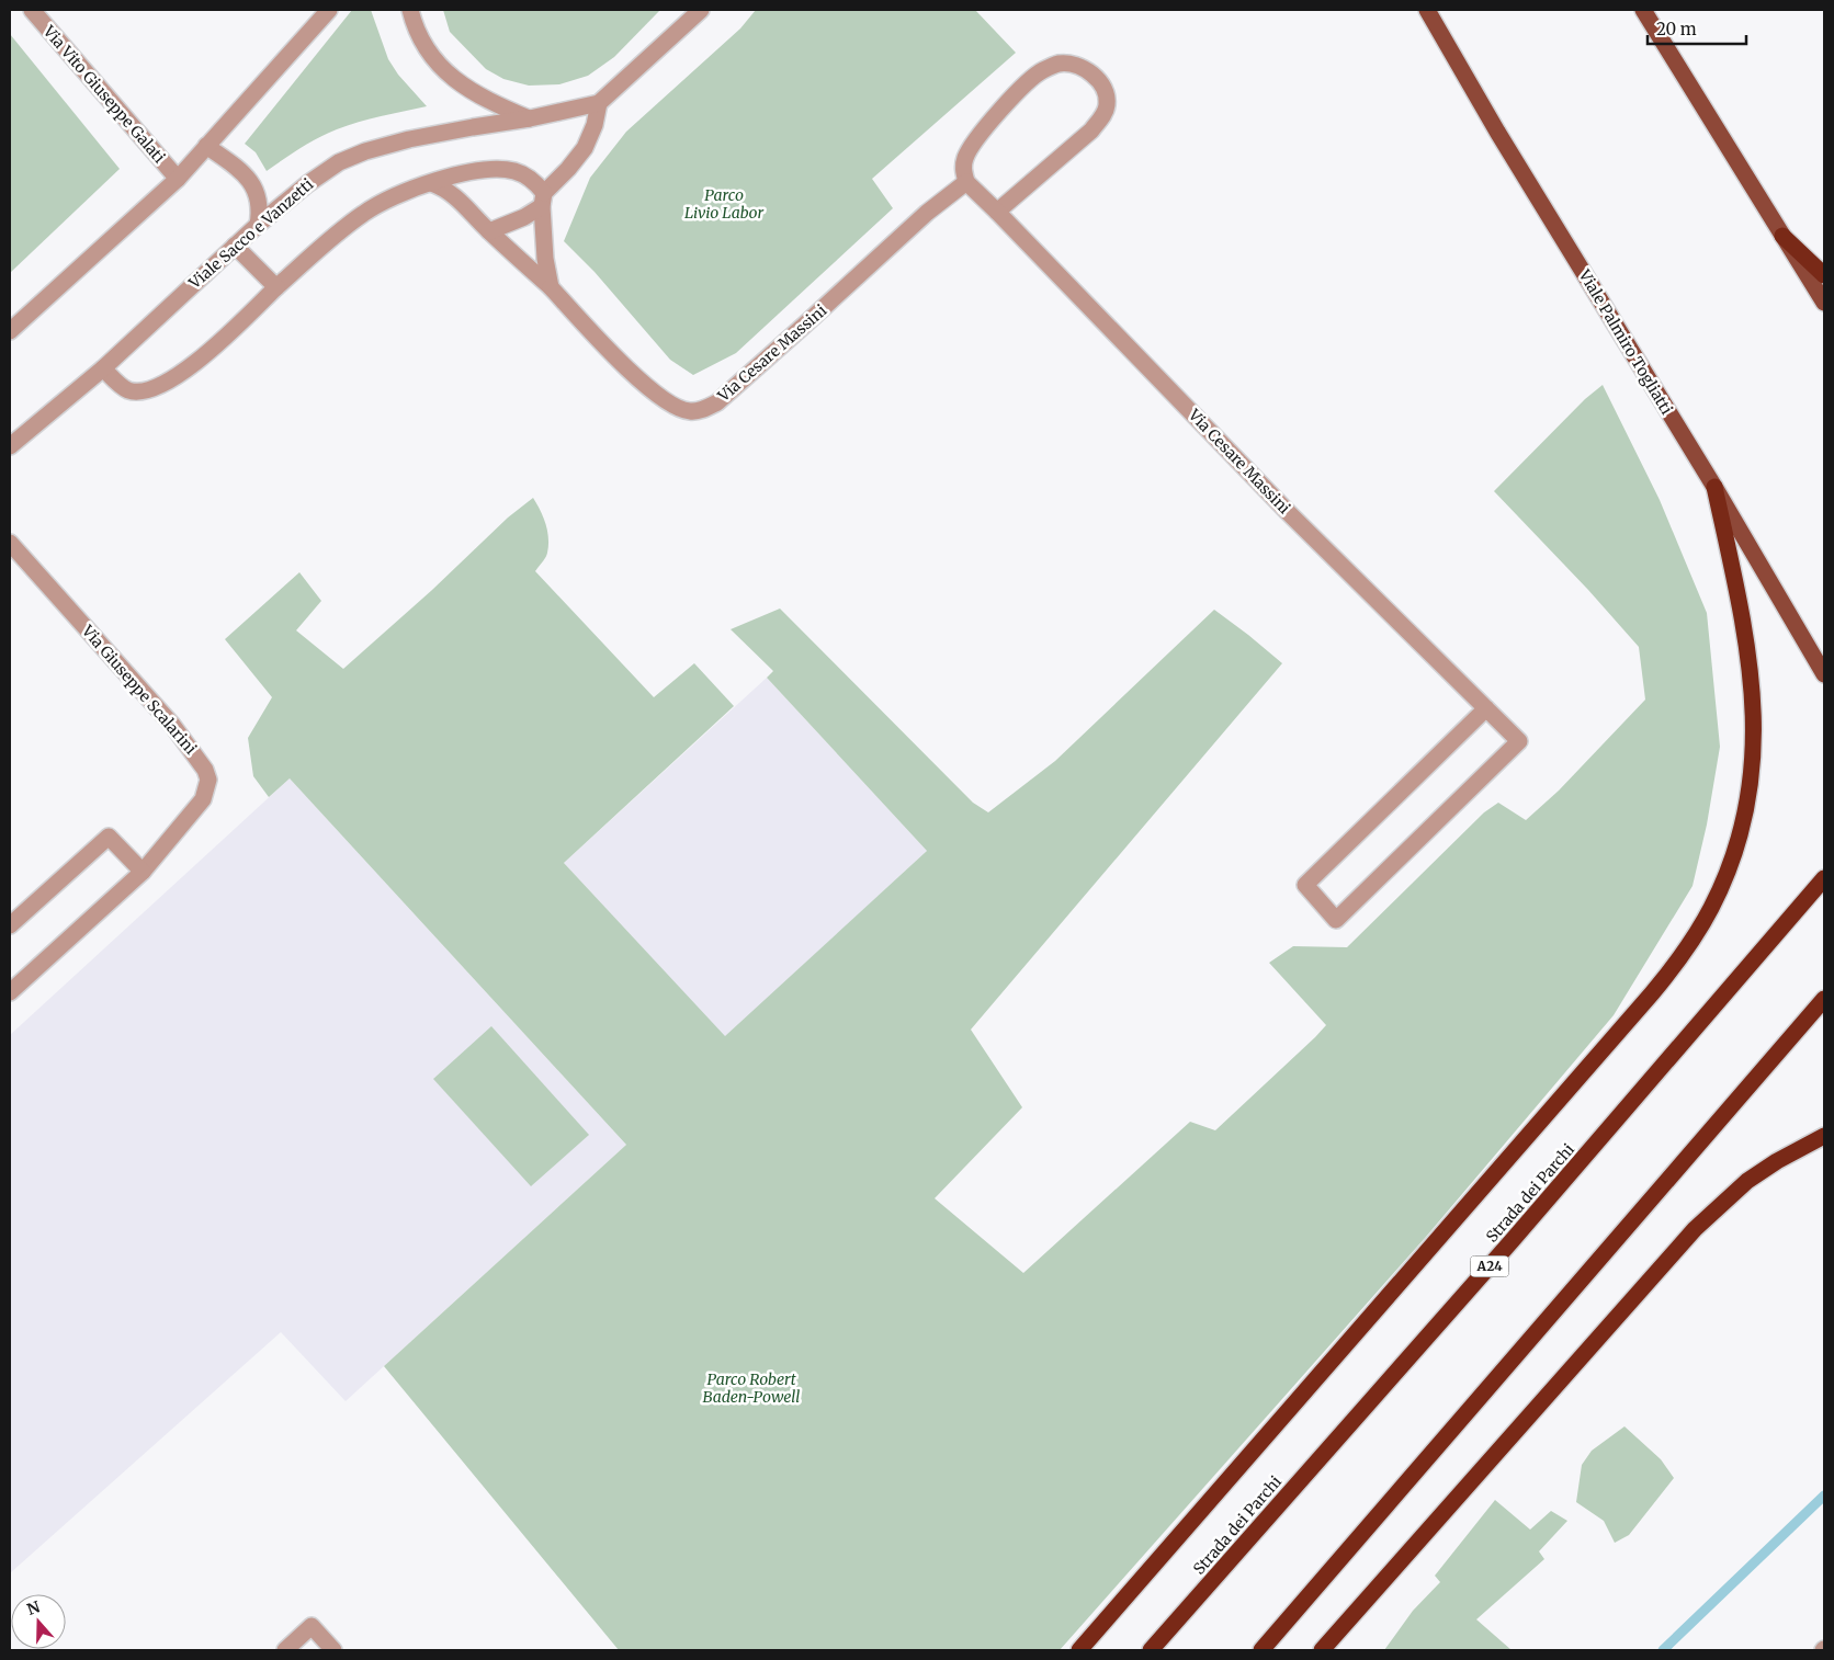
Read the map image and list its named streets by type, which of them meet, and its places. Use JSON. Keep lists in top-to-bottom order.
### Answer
{
  "streets": {
    "highway": ["Strada dei Parchi", "A24"],
    "main road": ["Viale Palmiro Togliatti"],
    "street": [
      "Via Vito Giuseppe Galati",
      "Viale Sacco e Vanzetti",
      "Via Cesare Massini",
      "Via Giuseppe Scalarini"
    ]
  },
  "parks": ["Parco Livio Labor", "Parco Robert Baden-Powell"],
  "scale_bar": "20 m",
  "north": "top"
}
